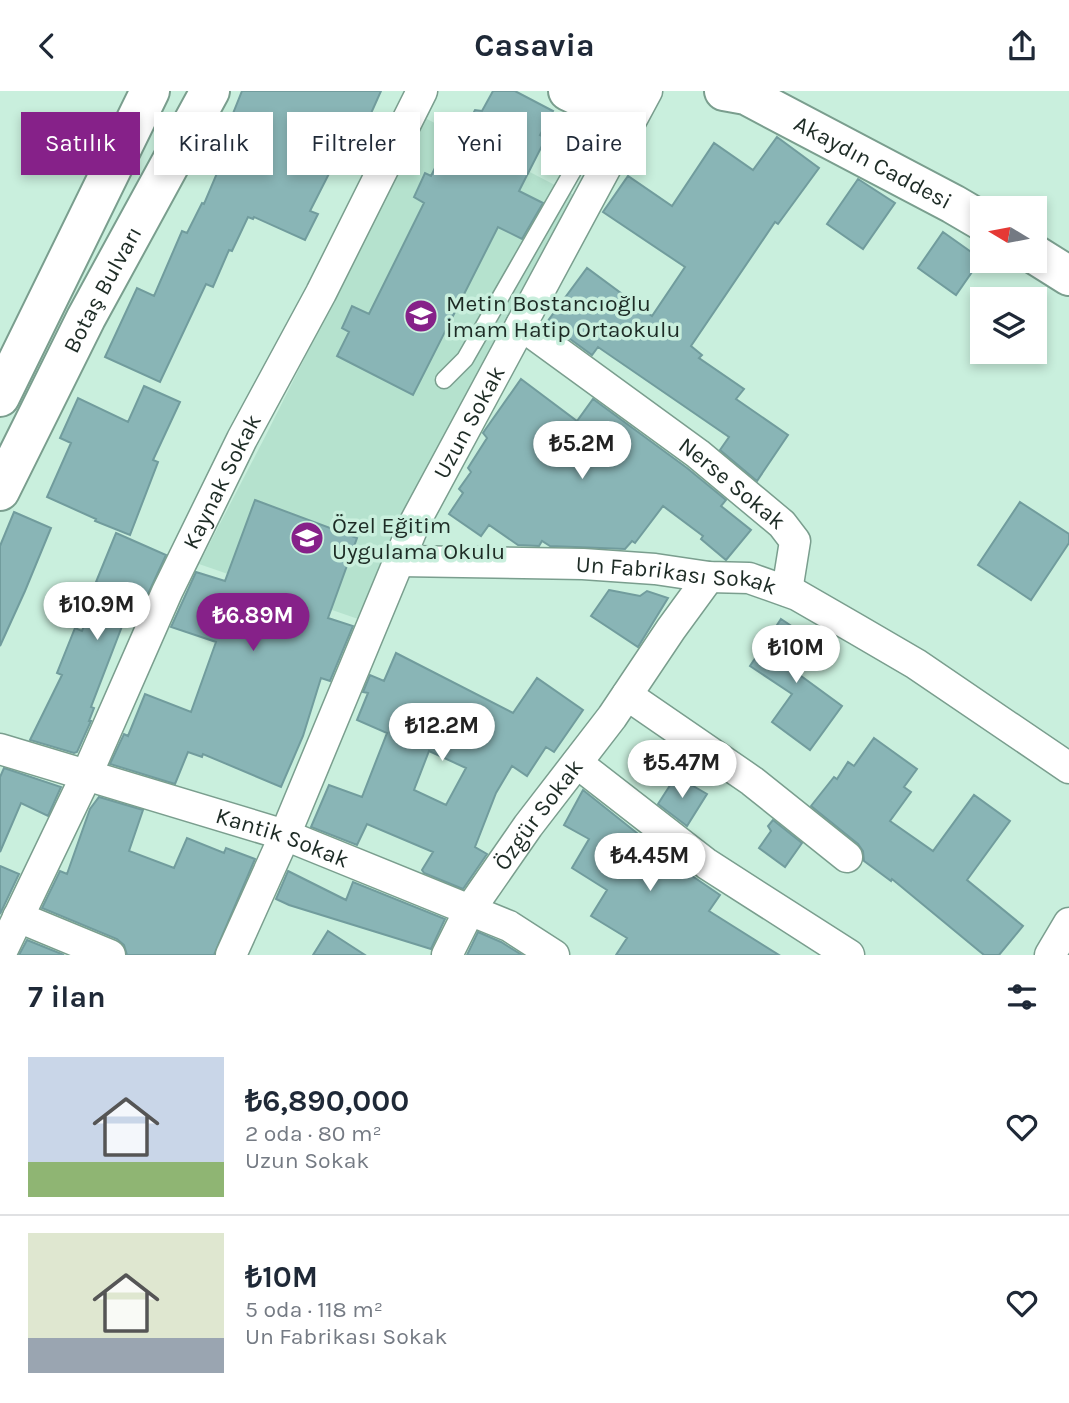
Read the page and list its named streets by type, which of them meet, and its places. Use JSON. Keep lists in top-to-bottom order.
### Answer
{
  "streets": {
    "street": [
      "Akaydın Caddesi",
      "Botaş Bulvarı",
      "Uzun Sokak",
      "Kaynak Sokak",
      "Nerse Sokak",
      "Un Fabrikası Sokak",
      "Özgür Sokak",
      "Kantik Sokak"
    ]
  },
  "crossings": [
    ["Uzun Sokak", "Nerse Sokak"],
    ["Uzun Sokak", "Un Fabrikası Sokak"],
    ["Uzun Sokak", "Kantik Sokak"],
    ["Kaynak Sokak", "Kantik Sokak"],
    ["Nerse Sokak", "Un Fabrikası Sokak"],
    ["Un Fabrikası Sokak", "Özgür Sokak"],
    ["Özgür Sokak", "Kantik Sokak"]
  ],
  "places": {
    "school or university": ["Metin Bostancıoğlu İmam Hatip Ortaokulu", "Özel Eğitim Uygulama Okulu"]
  },
  "north": "left",
  "page": {
    "header": "Casavia",
    "chip": [
      "Satılık",
      "Kiralık",
      "Filtreler",
      "Yeni",
      "Daire"
    ],
    "price": [
      "₺5.2M",
      "₺10.9M",
      "₺6.89M",
      "₺10M",
      "₺12.2M",
      "₺5.47M",
      "₺4.45M"
    ],
    "heading": "7 ilan",
    "list": [
      {
        "name": "₺6,890,000",
        "note": "2 oda · 80 m² · Uzun Sokak"
      },
      {
        "name": "₺10M",
        "note": "5 oda · 118 m² · Un Fabrikası Sokak"
      }
    ]
  }
}
